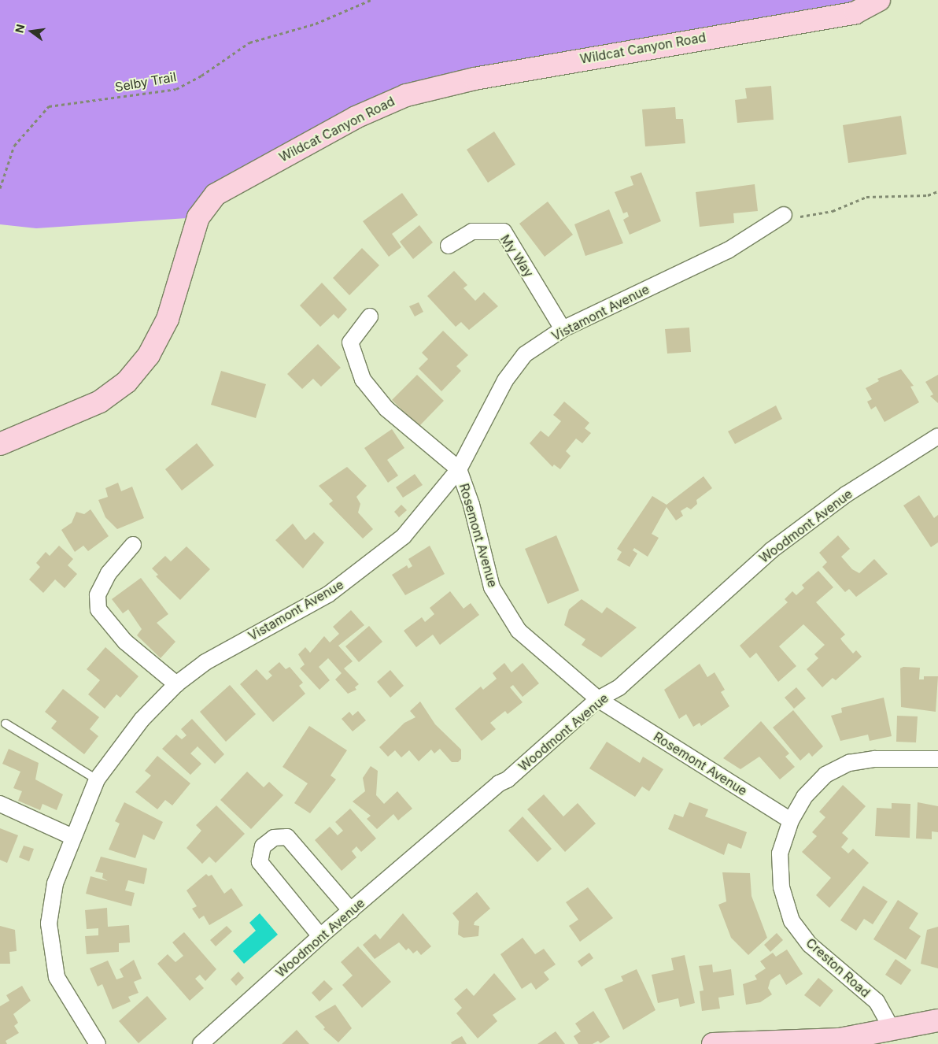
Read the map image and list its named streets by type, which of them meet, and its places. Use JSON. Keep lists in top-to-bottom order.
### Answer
{
  "streets": {
    "street": [
      "Wildcat Canyon Road",
      "My Way",
      "Vistamont Avenue",
      "Woodmont Avenue",
      "Rosemont Avenue",
      "Creston Road"
    ],
    "path": ["Selby Trail"]
  },
  "crossings": [
    ["My Way", "Vistamont Avenue"],
    ["Vistamont Avenue", "Rosemont Avenue"],
    ["Woodmont Avenue", "Rosemont Avenue"],
    ["Rosemont Avenue", "Creston Road"]
  ],
  "north": "left"
}
